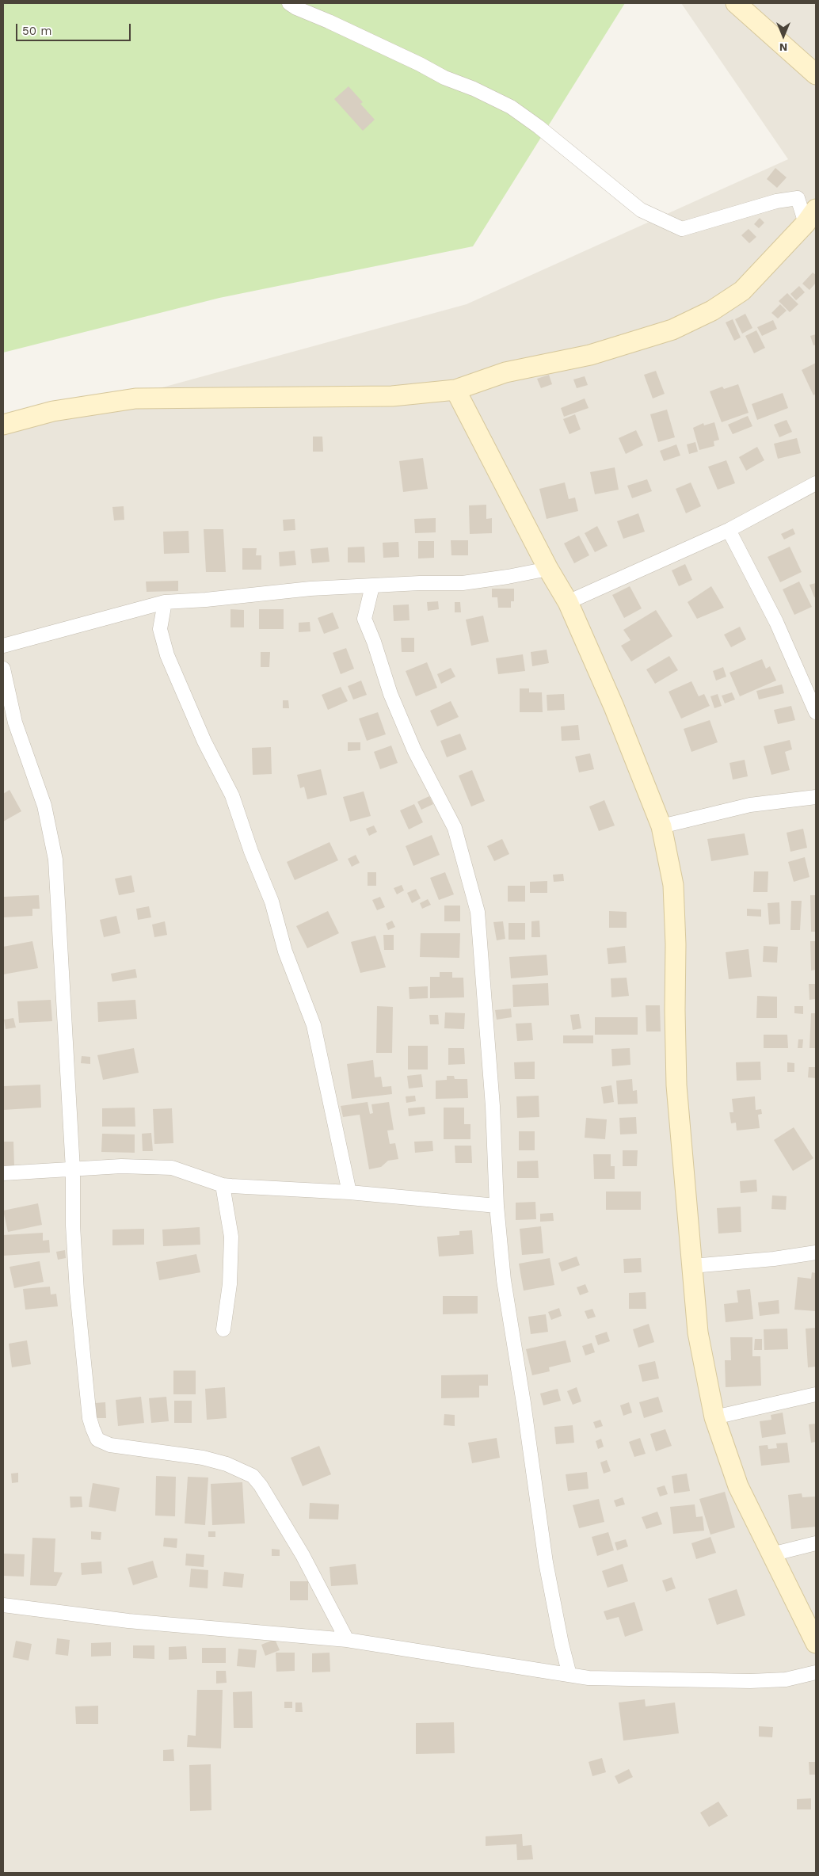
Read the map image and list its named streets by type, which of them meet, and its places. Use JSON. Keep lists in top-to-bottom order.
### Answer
{
  "scale_bar": "50 m",
  "north": "bottom"
}
